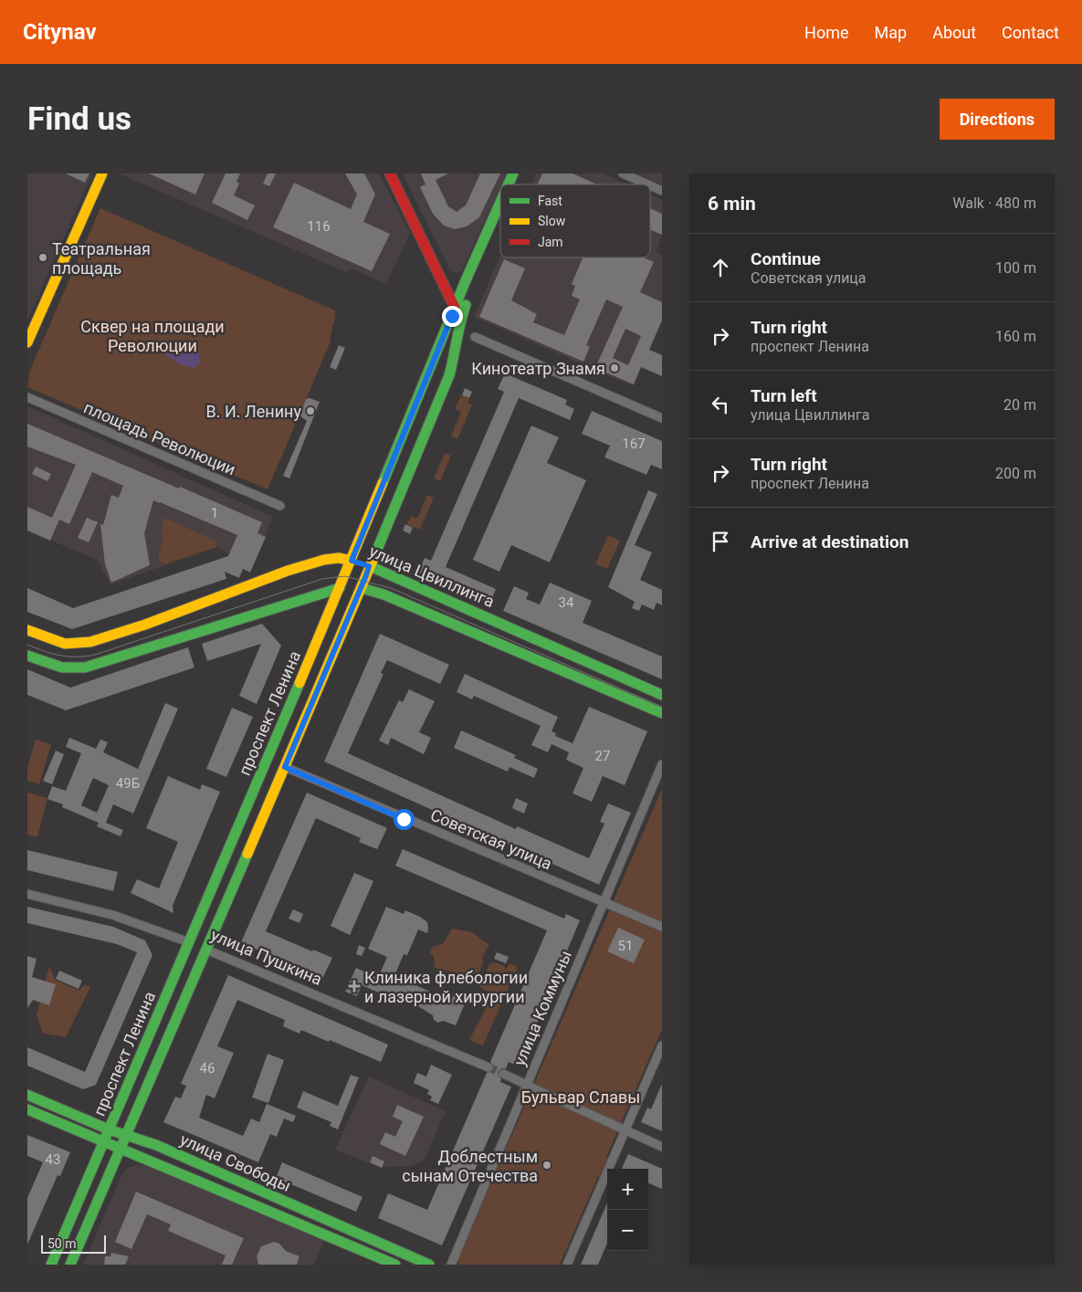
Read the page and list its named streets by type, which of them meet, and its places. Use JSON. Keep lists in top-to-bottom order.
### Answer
{
  "streets": {
    "main road": [
      "улица Цвиллинга",
      "проспект Ленина",
      "улица Пушкина",
      "улица Свободы"
    ],
    "street": ["площадь Революции", "Советская улица", "улица Коммуны"]
  },
  "crossings": [
    ["улица Цвиллинга", "проспект Ленина"],
    ["проспект Ленина", "улица Пушкина"],
    ["проспект Ленина", "улица Свободы"],
    ["Советская улица", "улица Коммуны"]
  ],
  "parks": ["Сквер на площади Революции", "Бульвар Славы"],
  "places": {
    "other": [
      "Театральная площадь",
      "Кинотеатр Знамя",
      "В. И. Ленину",
      "Доблестным сынам Отечества"
    ],
    "health": ["Клиника флебологии и лазерной хирургии"]
  },
  "house_numbers": [
    "116",
    "167",
    "1",
    "34",
    "27",
    "49Б",
    "51",
    "46",
    "43"
  ],
  "legend": ["Fast", "Slow", "Jam"],
  "scale_bar": "50 m",
  "page": {
    "header": "Citynav",
    "nav": [
      "Home",
      "Map",
      "About",
      "Contact"
    ],
    "buttons": "Directions",
    "title": "Find us",
    "heading": ["6 min", "Walk · 480 m"],
    "list": [
      ["Continue", "Советская улица", "100 m"],
      ["Turn right", "проспект Ленина", "160 m"],
      ["Turn left", "улица Цвиллинга", "20 m"],
      ["Turn right", "проспект Ленина", "200 m"],
      "Arrive at destination"
    ],
    "map_buttons": ["+", "−"],
    "scale": "50 m"
  }
}
